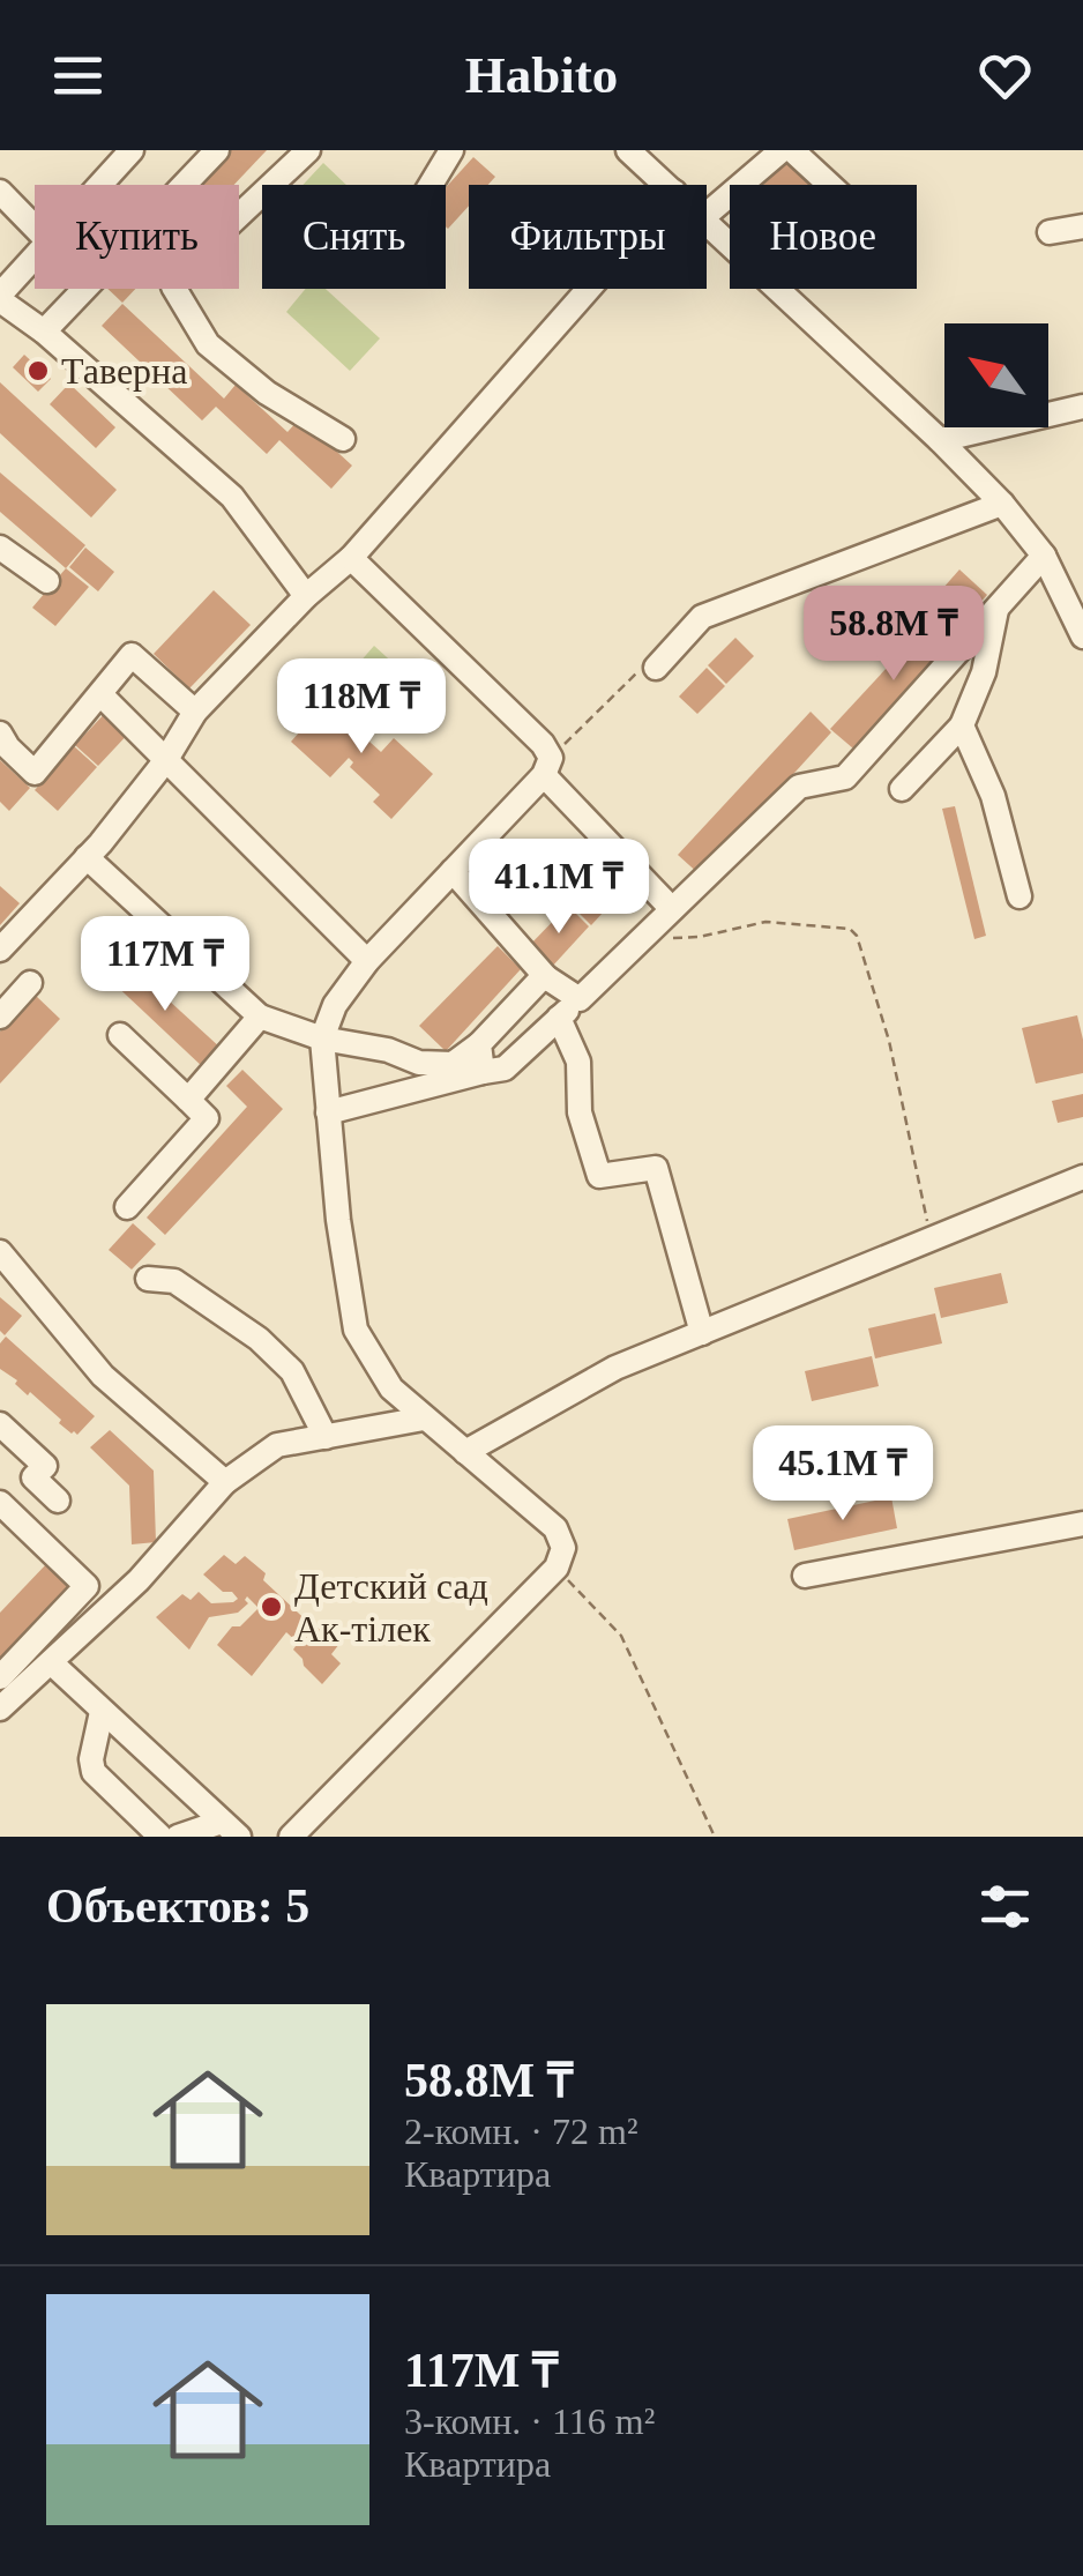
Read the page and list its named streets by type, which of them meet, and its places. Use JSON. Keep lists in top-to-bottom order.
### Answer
{
  "places": ["Таверна", "Детский сад Ак-тiлек"],
  "north": "top left",
  "page": {
    "header": "Habito",
    "chip": [
      "Купить",
      "Снять",
      "Фильтры",
      "Новое"
    ],
    "price": [
      "58.8M ₸",
      "118M ₸",
      "41.1M ₸",
      "117M ₸",
      "45.1M ₸"
    ],
    "heading": "Объектов: 5",
    "list": [
      {
        "name": "58.8M ₸",
        "note": "2-комн. · 72 m² · Квартира"
      },
      {
        "name": "117M ₸",
        "note": "3-комн. · 116 m² · Квартира"
      }
    ]
  }
}
